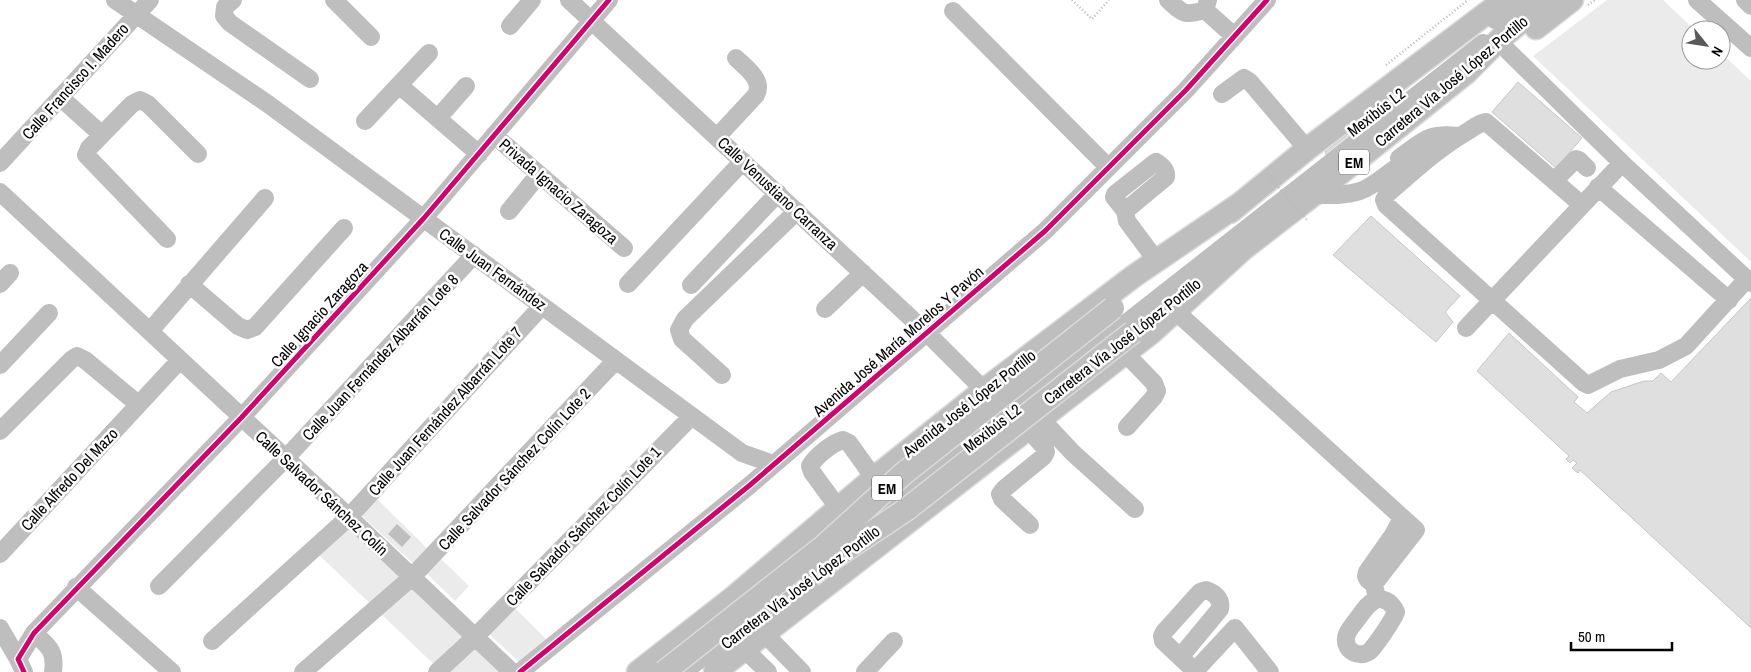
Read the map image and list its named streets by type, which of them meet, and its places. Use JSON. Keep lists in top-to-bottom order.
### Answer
{
  "streets": {
    "main road": ["Carretera Vía José López Portillo", "EM", "Avenida José López Portillo"],
    "street": [
      "Calle Francisco I. Madero",
      "Mexibús L2",
      "Privada Ignacio Zaragoza",
      "Calle Venustiano Carranza",
      "Calle Juan Fernández",
      "Calle Ignacio Zaragoza",
      "Avenida José María Morelos Y Pavón",
      "Calle Juan Fernández Albarrán Lote 8",
      "Calle Juan Fernández Albarrán Lote 7",
      "Calle Salvador Sánchez Colín Lote 2",
      "Calle Alfredo Del Mazo",
      "Calle Salvador Sánchez Colín",
      "Calle Salvador Sánchez Colín Lote 1"
    ]
  },
  "crossings": [
    ["Calle Francisco I. Madero", "Calle Juan Fernández"],
    ["Carretera Vía José López Portillo", "Avenida José López Portillo"],
    ["Mexibús L2", "Avenida José López Portillo"],
    ["Privada Ignacio Zaragoza", "Calle Ignacio Zaragoza"],
    ["Calle Venustiano Carranza", "Calle Ignacio Zaragoza"],
    ["Calle Venustiano Carranza", "Avenida José María Morelos Y Pavón"],
    ["Calle Venustiano Carranza", "Avenida José López Portillo"],
    ["Calle Juan Fernández", "Calle Ignacio Zaragoza"],
    ["Calle Juan Fernández", "Avenida José María Morelos Y Pavón"],
    ["Calle Juan Fernández", "Calle Juan Fernández Albarrán Lote 8"],
    ["Calle Juan Fernández", "Calle Juan Fernández Albarrán Lote 7"],
    ["Calle Juan Fernández", "Calle Salvador Sánchez Colín Lote 2"],
    ["Calle Juan Fernández", "Calle Salvador Sánchez Colín Lote 1"],
    ["Calle Ignacio Zaragoza", "Calle Salvador Sánchez Colín"],
    ["Calle Juan Fernández Albarrán Lote 8", "Calle Salvador Sánchez Colín"],
    ["Calle Juan Fernández Albarrán Lote 7", "Calle Salvador Sánchez Colín"],
    ["Calle Salvador Sánchez Colín Lote 2", "Calle Salvador Sánchez Colín"],
    ["Calle Alfredo Del Mazo", "Calle Salvador Sánchez Colín"],
    ["Calle Salvador Sánchez Colín", "Calle Salvador Sánchez Colín Lote 1"]
  ],
  "scale_bar": "50 m",
  "north": "bottom right"
}
